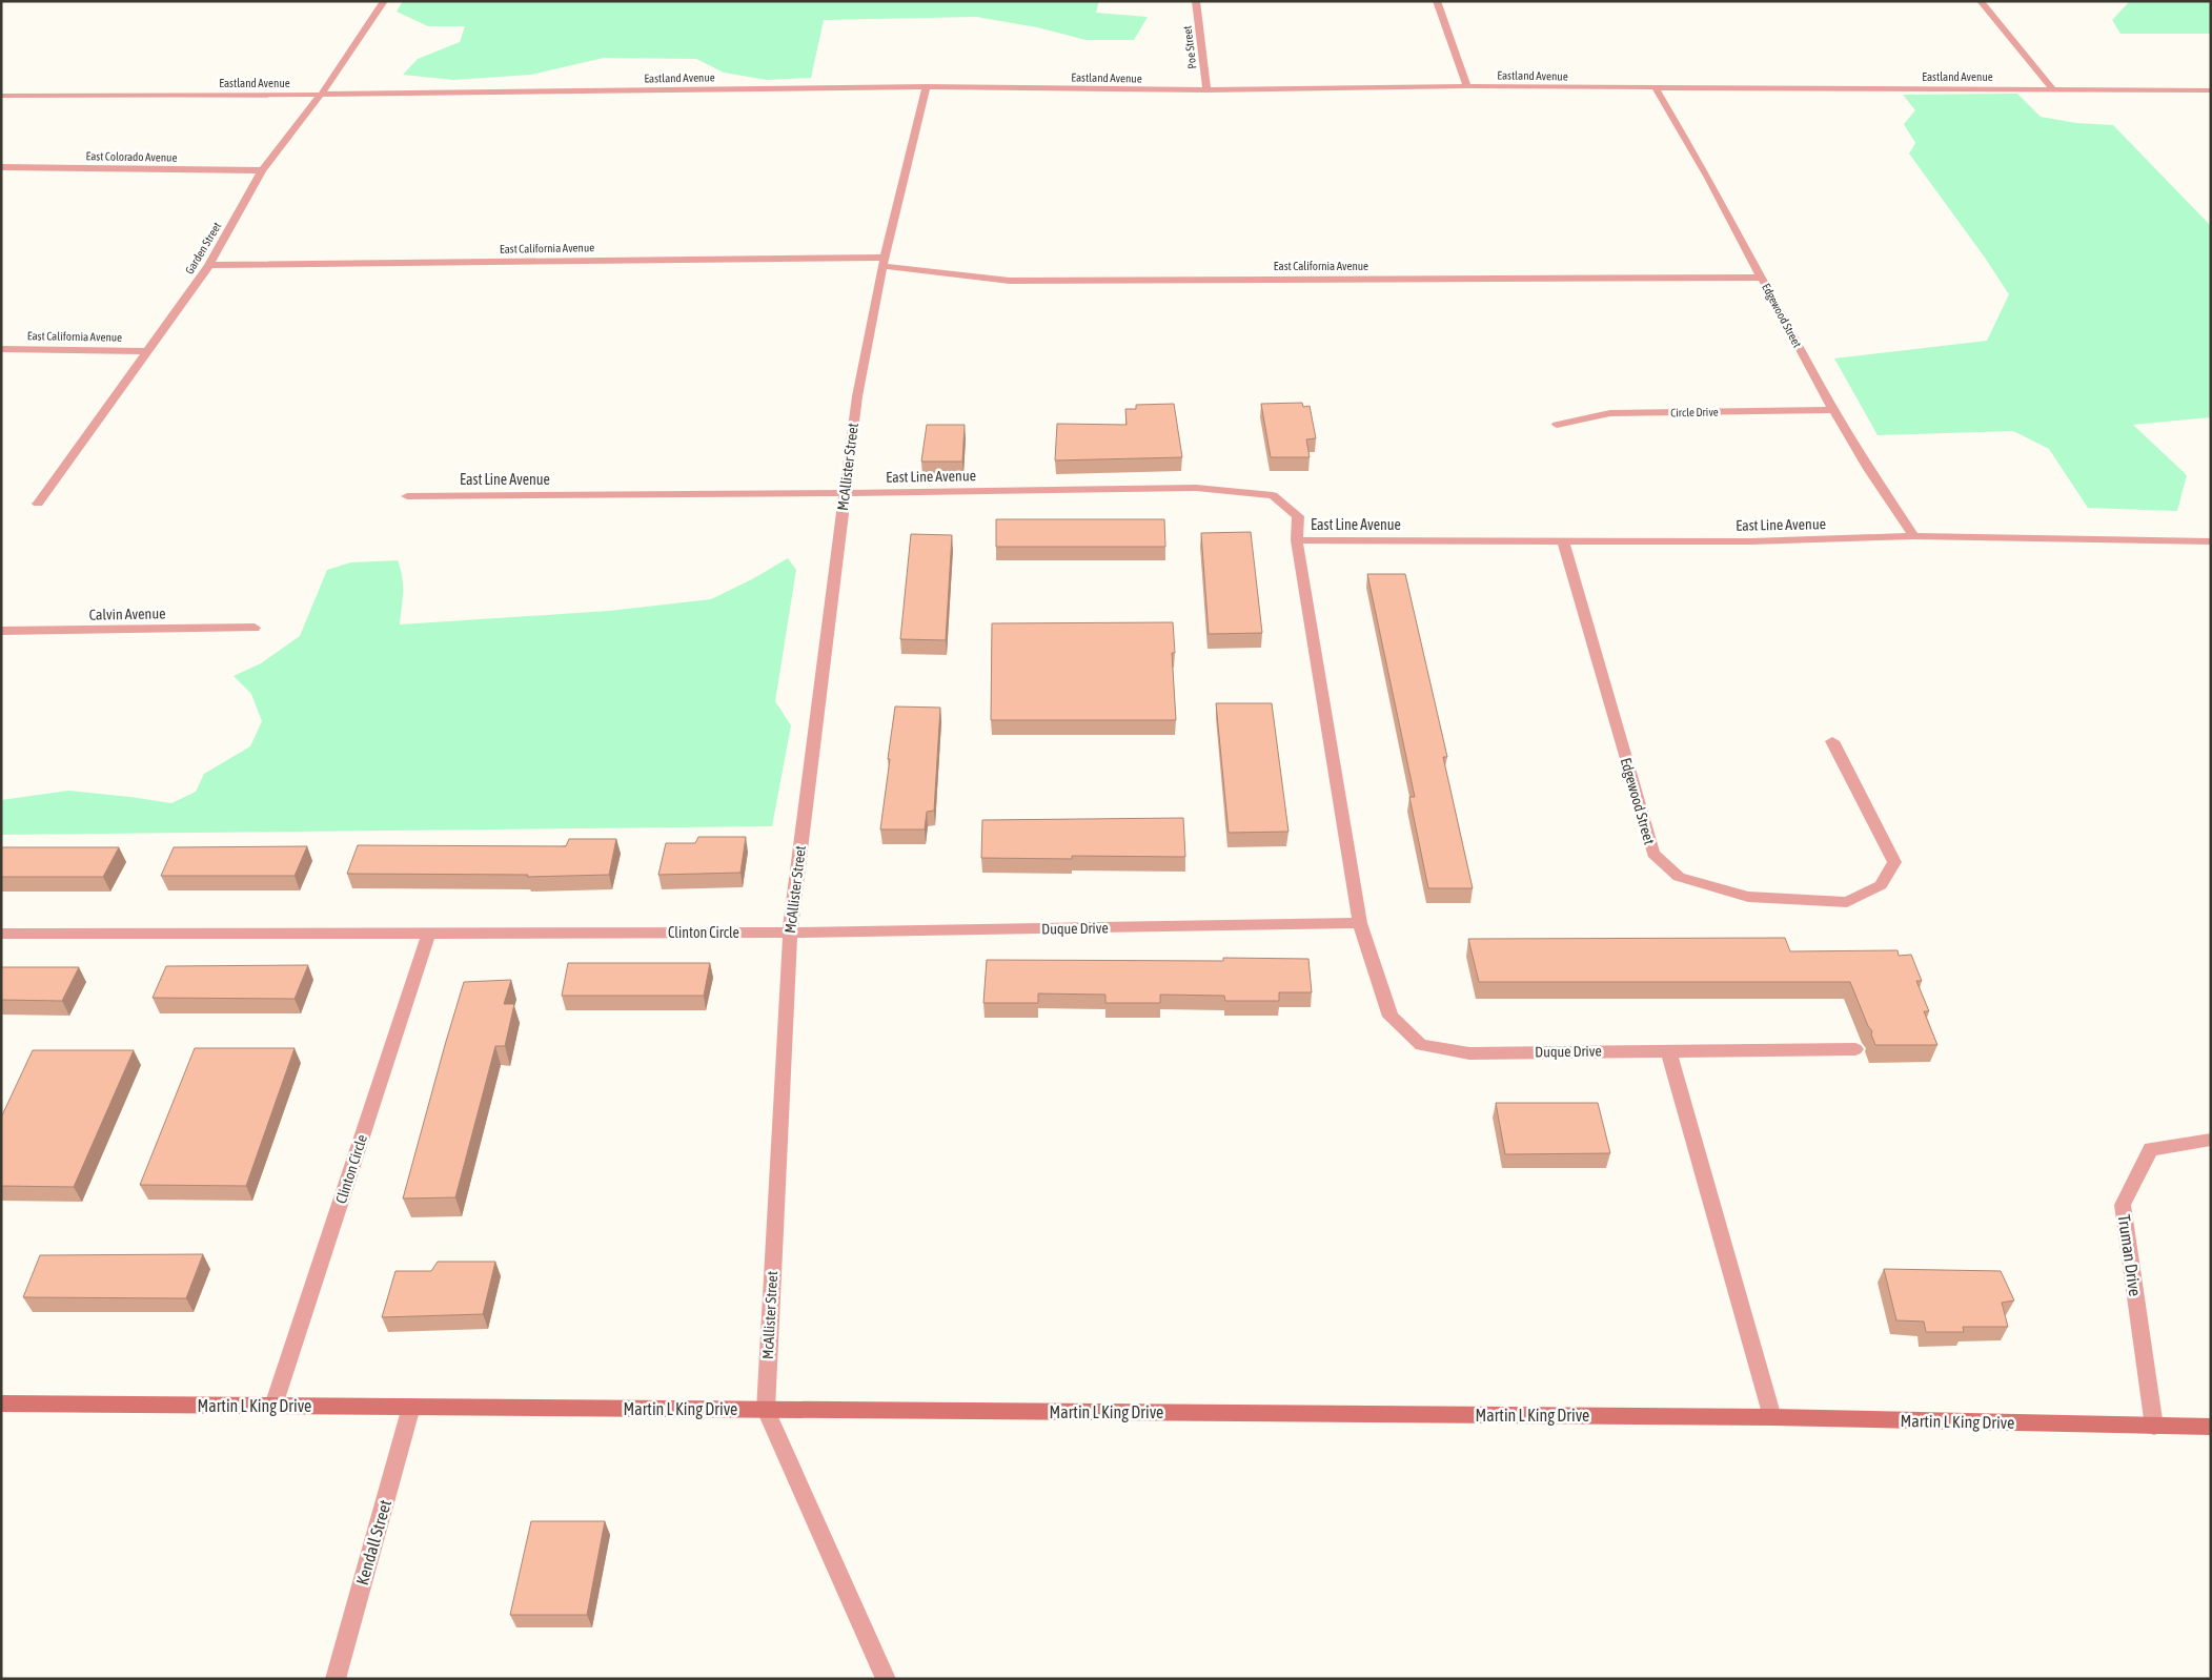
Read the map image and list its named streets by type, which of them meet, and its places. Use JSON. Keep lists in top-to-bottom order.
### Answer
{
  "streets": {
    "main road": ["Martin L King Drive"],
    "street": [
      "Poe Street",
      "Eastland Avenue",
      "East Colorado Avenue",
      "Garden Street",
      "East California Avenue",
      "Edgewood Street",
      "Circle Drive",
      "McAllister Street",
      "East Line Avenue",
      "Calvin Avenue",
      "Duque Drive",
      "Clinton Circle",
      "Truman Drive",
      "Kendall Street"
    ]
  },
  "crossings": [
    ["Poe Street", "Eastland Avenue"],
    ["Eastland Avenue", "Garden Street"],
    ["Eastland Avenue", "Edgewood Street"],
    ["Eastland Avenue", "McAllister Street"],
    ["East Colorado Avenue", "Garden Street"],
    ["Garden Street", "East California Avenue"],
    ["East California Avenue", "Edgewood Street"],
    ["East California Avenue", "McAllister Street"],
    ["Edgewood Street", "Circle Drive"],
    ["Edgewood Street", "East Line Avenue"],
    ["McAllister Street", "East Line Avenue"],
    ["McAllister Street", "Duque Drive"],
    ["McAllister Street", "Clinton Circle"],
    ["McAllister Street", "Martin L King Drive"],
    ["East Line Avenue", "Duque Drive"],
    ["Duque Drive", "Clinton Circle"],
    ["Clinton Circle", "Martin L King Drive"],
    ["Truman Drive", "Martin L King Drive"],
    ["Martin L King Drive", "Kendall Street"]
  ]
}
